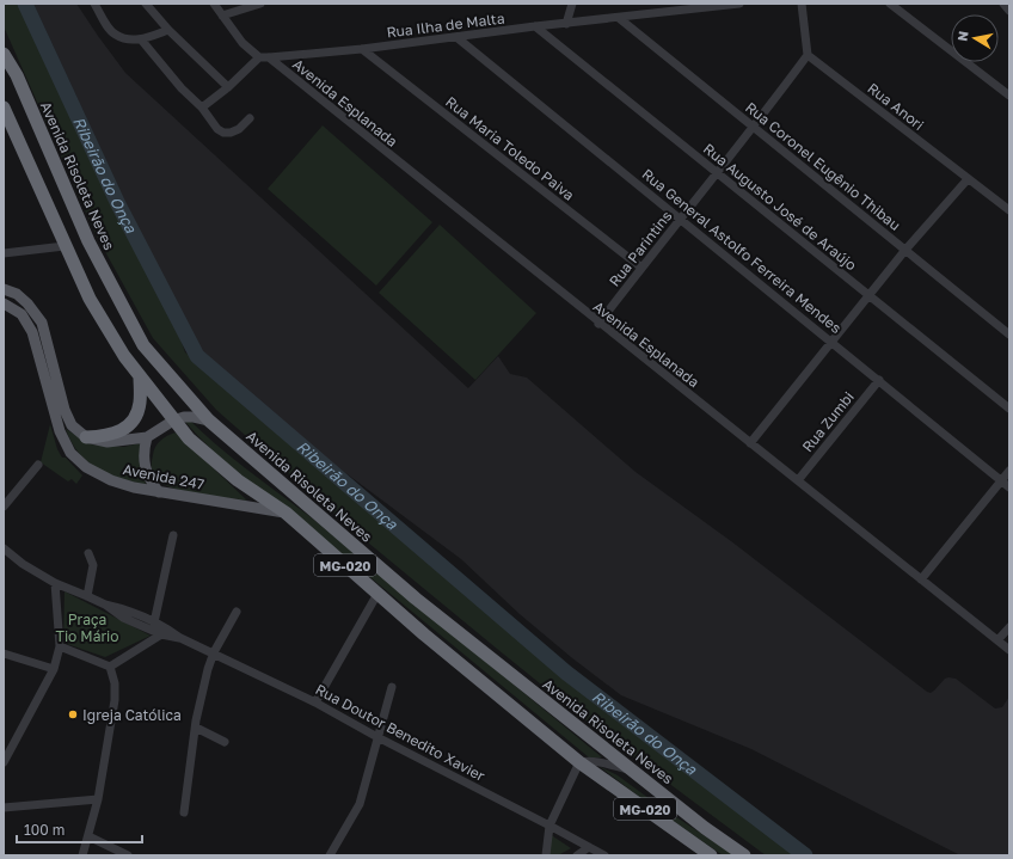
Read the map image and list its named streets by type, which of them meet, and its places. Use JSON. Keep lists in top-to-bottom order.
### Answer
{
  "streets": {
    "highway": ["Avenida Risoleta Neves", "MG-020"],
    "main road": ["Avenida 247"],
    "street": [
      "Rua Ilha de Malta",
      "Avenida Esplanada",
      "Rua Anori",
      "Rua Maria Toledo Paiva",
      "Rua Coronel Eugênio Thibau",
      "Rua Augusto José de Araújo",
      "Rua Parintins",
      "Rua General Astolfo Ferreira Mendes",
      "Rua Zumbi",
      "Rua Doutor Benedito Xavier"
    ]
  },
  "crossings": [
    ["Rua Ilha de Malta", "Avenida Esplanada"],
    ["Rua Ilha de Malta", "Rua Maria Toledo Paiva"],
    ["Rua Ilha de Malta", "Rua Coronel Eugênio Thibau"],
    ["Rua Ilha de Malta", "Rua Augusto José de Araújo"],
    ["Rua Ilha de Malta", "Rua General Astolfo Ferreira Mendes"],
    ["Avenida Esplanada", "Rua Parintins"],
    ["Avenida Esplanada", "Rua Zumbi"],
    ["Rua Anori", "Rua Parintins"],
    ["Rua Maria Toledo Paiva", "Rua Parintins"],
    ["Rua Coronel Eugênio Thibau", "Rua Parintins"],
    ["Avenida Risoleta Neves", "Avenida 247"],
    ["Rua Augusto José de Araújo", "Rua Parintins"],
    ["Rua Parintins", "Rua General Astolfo Ferreira Mendes"],
    ["Rua General Astolfo Ferreira Mendes", "Rua Zumbi"],
    ["Avenida 247", "MG-020"]
  ],
  "water": ["Ribeirão do Onça"],
  "parks": ["Praça Tio Mário"],
  "places": ["Igreja Católica"],
  "scale_bar": "100 m",
  "north": "left"
}
